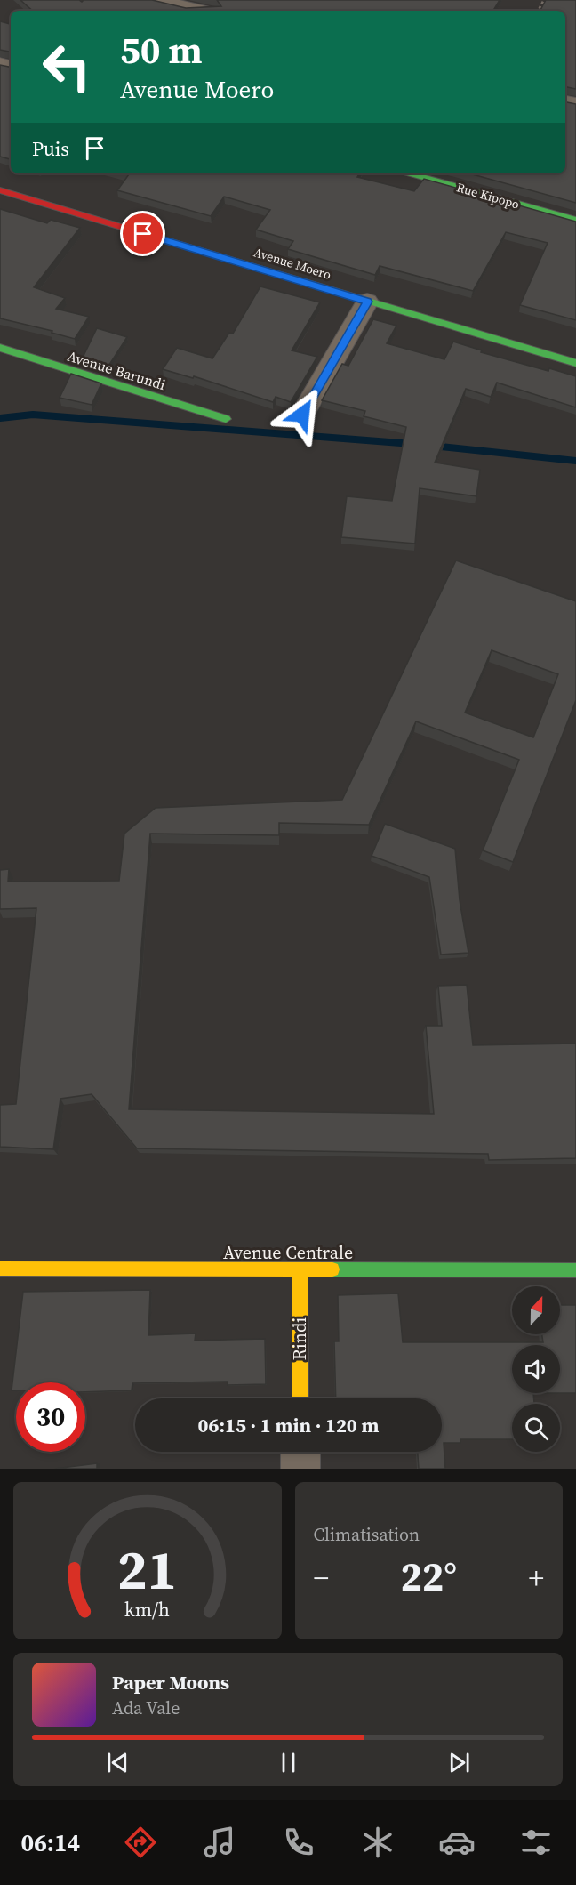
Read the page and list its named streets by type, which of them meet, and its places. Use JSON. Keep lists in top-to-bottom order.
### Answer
{
  "streets": {
    "street": [
      "Rue Kipopo",
      "Avenue Moero",
      "Avenue Barundi",
      "Avenue Centrale",
      "Rindi"
    ]
  },
  "crossings": [
    ["Avenue Centrale", "Rindi"]
  ],
  "north": "top",
  "page": {
    "turn": ["50 m", "Avenue Moero"],
    "then": "Puis",
    "limit": "30",
    "trip": "06:15 · 1 min · 120 m",
    "tile": "Climatisation",
    "heat": ["−", "22°", "+"],
    "song": ["Paper Moons", "Ada Vale"],
    "tabs": "06:14",
    "gauge": ["21", "km/h"]
  }
}
